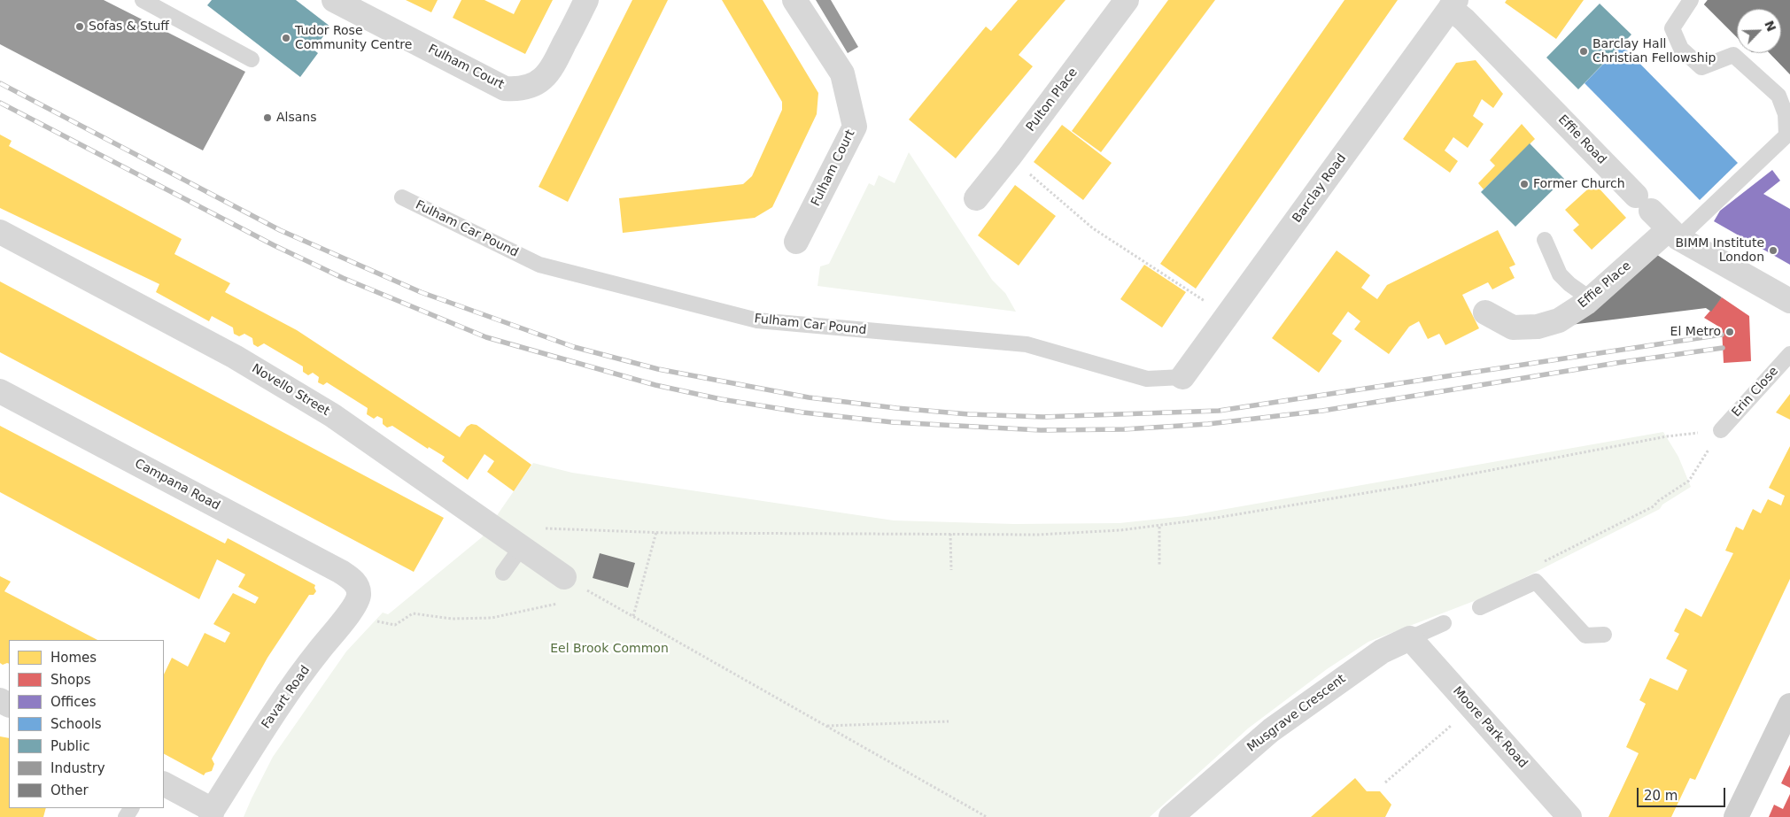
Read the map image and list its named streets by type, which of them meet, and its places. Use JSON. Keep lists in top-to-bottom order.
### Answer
{
  "streets": {
    "street": [
      "Fulham Court",
      "Pulton Place",
      "Effie Road",
      "Barclay Road",
      "Effie Place",
      "Novello Street",
      "Campana Road",
      "Favart Road",
      "Musgrave Crescent",
      "Moore Park Road"
    ],
    "lane": ["Fulham Car Pound", "Erin Close"]
  },
  "crossings": [
    ["Effie Road", "Barclay Road"],
    ["Effie Road", "Effie Place"],
    ["Barclay Road", "Fulham Car Pound"],
    ["Campana Road", "Favart Road"],
    ["Musgrave Crescent", "Moore Park Road"]
  ],
  "parks": ["Eel Brook Common"],
  "places": [
    "Sofas & Stuff",
    "Tudor Rose Community Centre",
    "Barclay Hall Christian Fellowship",
    "Alsans",
    "Former Church",
    "BIMM Institute London",
    "El Metro"
  ],
  "legend": [
    "Homes",
    "Shops",
    "Offices",
    "Schools",
    "Public",
    "Industry",
    "Other"
  ],
  "scale_bar": "20 m",
  "north": "top right"
}
